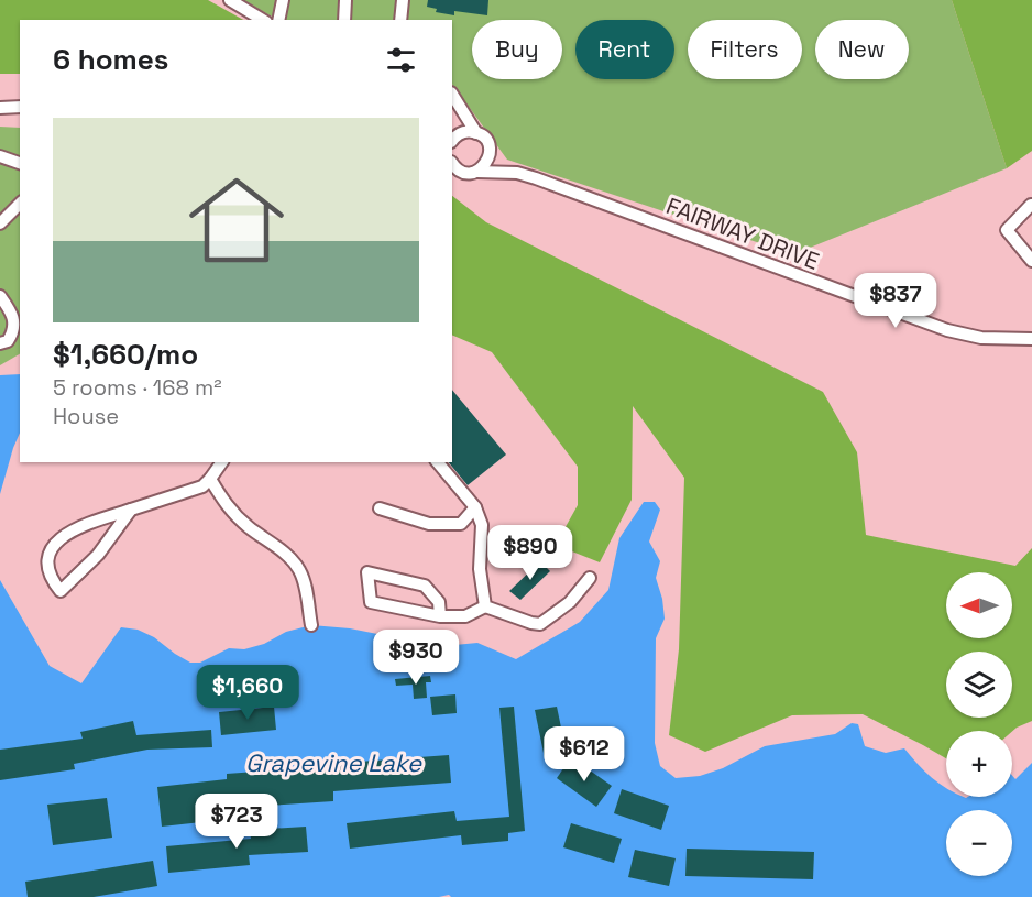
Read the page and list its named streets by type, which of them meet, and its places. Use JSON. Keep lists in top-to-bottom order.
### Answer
{
  "streets": {
    "street": ["FAIRWAY DRIVE"]
  },
  "water": ["Grapevine Lake"],
  "north": "left",
  "page": {
    "chip": [
      "Buy",
      "Rent",
      "Filters",
      "New"
    ],
    "heading": "6 homes",
    "list": [
      {
        "name": "$1,660/mo",
        "note": "5 rooms · 168 m² · House"
      }
    ],
    "price": [
      "$837",
      "$890",
      "$930",
      "$1,660",
      "$612",
      "$723"
    ],
    "map_buttons": ["+", "−"]
  }
}
